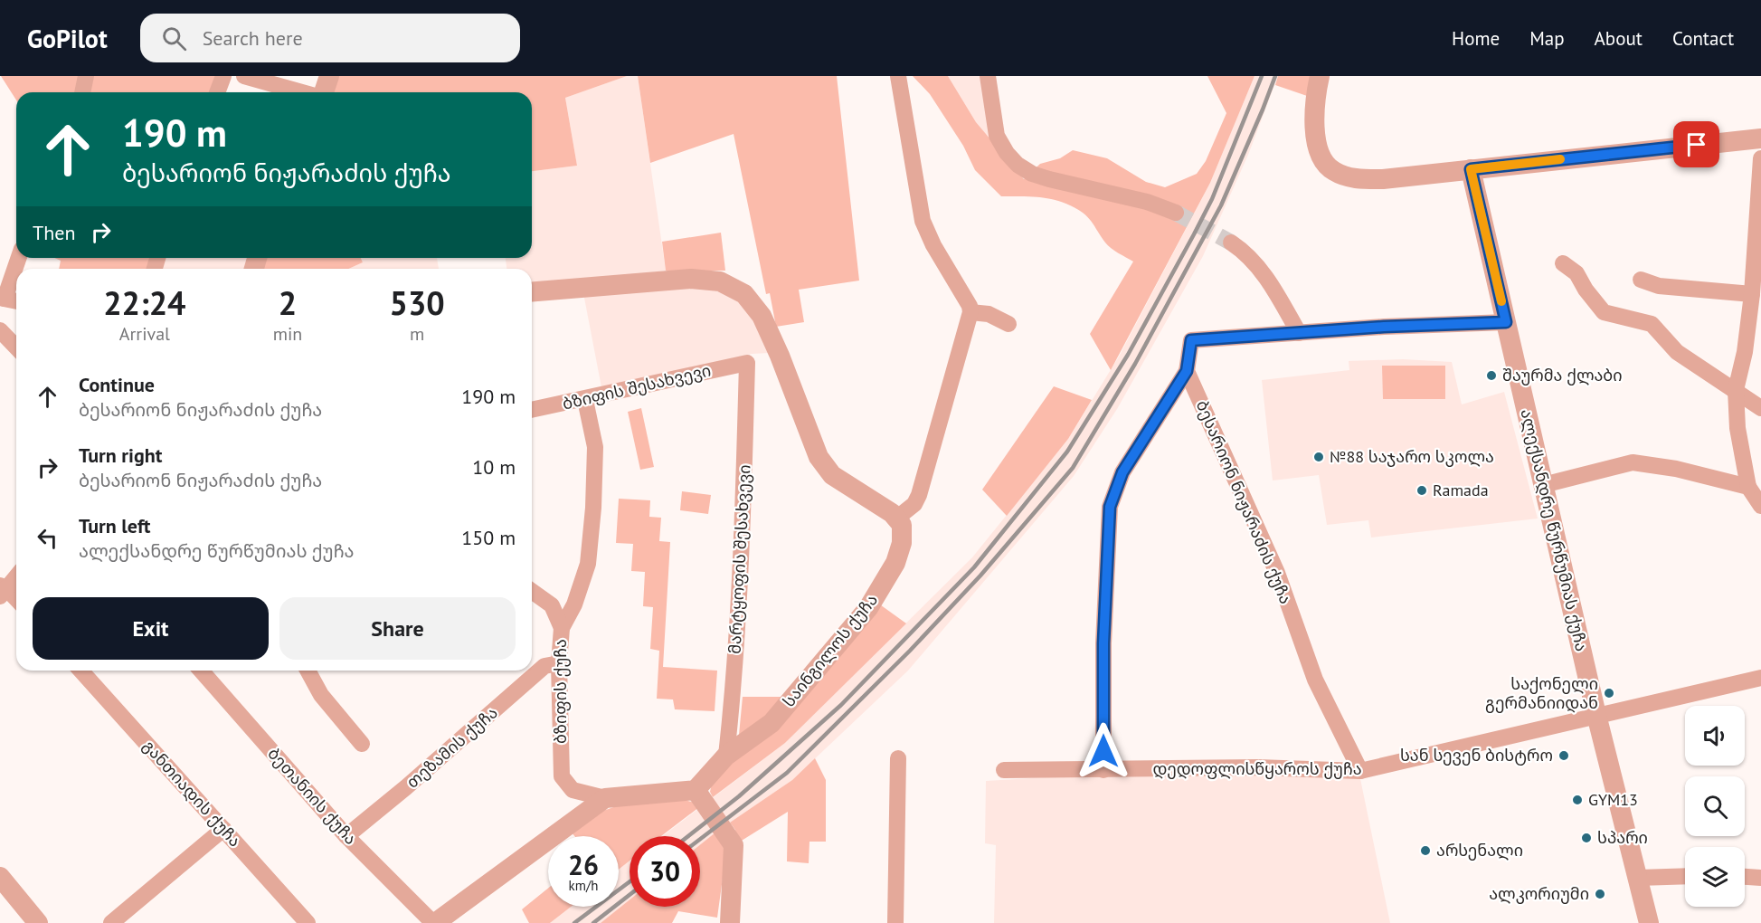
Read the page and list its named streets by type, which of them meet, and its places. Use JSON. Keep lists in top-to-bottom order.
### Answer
{
  "streets": {
    "street": [
      "ბზიფის შესახვევი",
      "ბესარიონ ნიჟარაძის ქუჩა",
      "ალექსანდრე წურწუმიას ქუჩა",
      "მარტყოფის შესახვევი",
      "საინგილოს ქუჩა",
      "ბზიფის ქუჩა",
      "თეზამის ქუჩა",
      "დედოფლისწყაროს ქუჩა",
      "განთიადის ქუჩა",
      "ბეთანიის ქუჩა"
    ]
  },
  "crossings": [
    ["ბზიფის შესახვევი", "მარტყოფის შესახვევი"],
    ["ბზიფის შესახვევი", "ბზიფის ქუჩა"],
    ["ბესარიონ ნიჟარაძის ქუჩა", "დედოფლისწყაროს ქუჩა"],
    ["ალექსანდრე წურწუმიას ქუჩა", "დედოფლისწყაროს ქუჩა"],
    ["მარტყოფის შესახვევი", "საინგილოს ქუჩა"],
    ["ბზიფის ქუჩა", "თეზამის ქუჩა"],
    ["თეზამის ქუჩა", "ბეთანიის ქუჩა"]
  ],
  "places": [
    "შაურმა ქლაბი",
    "№88 საჯარო სკოლა",
    "Ramada",
    "საქონელი გერმანიიდან",
    "სან სევენ ბისტრო",
    "GYM13",
    "სპარი",
    "არსენალი",
    "ალკორიუმი"
  ],
  "page": {
    "header": "GoPilot",
    "search": "Search here",
    "nav": [
      "Home",
      "Map",
      "About",
      "Contact"
    ],
    "turn": ["190 m", "ბესარიონ ნიჟარაძის ქუჩა"],
    "then": "Then",
    "eta": [
      "22:24",
      "Arrival",
      "2",
      "min",
      "530",
      "m"
    ],
    "list": [
      {
        "name": "Continue",
        "note": "ბესარიონ ნიჟარაძის ქუჩა",
        "value": "190 m"
      },
      {
        "name": "Turn right",
        "note": "ბესარიონ ნიჟარაძის ქუჩა",
        "value": "10 m"
      },
      {
        "name": "Turn left",
        "note": "ალექსანდრე წურწუმიას ქუჩა",
        "value": "150 m"
      }
    ],
    "buttons": ["Exit", "Share"],
    "speed": "26 km/h",
    "limit": "30"
  }
}
